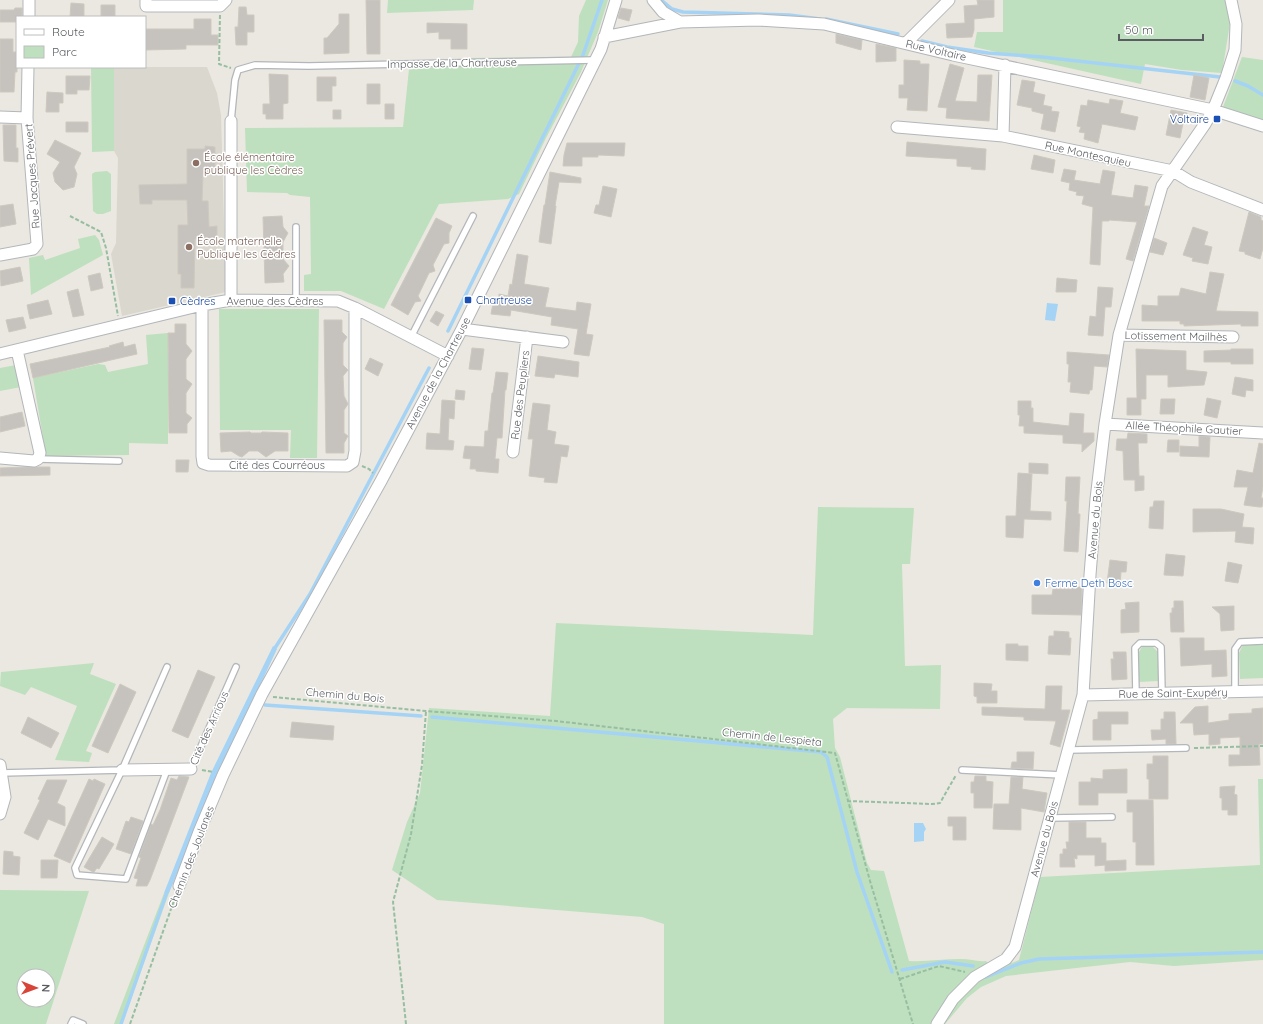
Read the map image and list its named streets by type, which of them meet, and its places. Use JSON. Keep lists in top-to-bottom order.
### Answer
{
  "streets": {
    "street": [
      "Rue Voltaire",
      "Rue Montesquieu",
      "Rue Jacques Prévert",
      "Avenue des Cèdres",
      "Lotissement Mailhès",
      "Avenue de la Chartreuse",
      "Rue des Peupliers",
      "Allée Théophile Gautier",
      "Cité des Courréous",
      "Avenue du Bois",
      "Rue de Saint-Exupéry",
      "Cité des Arrious",
      "Chemin des Joulanes"
    ],
    "lane": ["Impasse de la Chartreuse"],
    "path": ["Chemin du Bois", "Chemin de Lespieta"]
  },
  "crossings": [
    ["Rue Voltaire", "Avenue de la Chartreuse"],
    ["Rue Voltaire", "Avenue du Bois"],
    ["Impasse de la Chartreuse", "Avenue de la Chartreuse"],
    ["Rue Montesquieu", "Avenue du Bois"],
    ["Avenue des Cèdres", "Avenue de la Chartreuse"],
    ["Avenue des Cèdres", "Cité des Courréous"],
    ["Lotissement Mailhès", "Avenue du Bois"],
    ["Avenue de la Chartreuse", "Chemin du Bois"],
    ["Avenue de la Chartreuse", "Chemin des Joulanes"],
    ["Allée Théophile Gautier", "Avenue du Bois"],
    ["Avenue du Bois", "Rue de Saint-Exupéry"],
    ["Chemin du Bois", "Chemin de Lespieta"],
    ["Chemin du Bois", "Chemin des Joulanes"]
  ],
  "places": {
    "transit": ["Voltaire", "Chartreuse", "Cèdres"],
    "other": ["École élémentaire publique les Cèdres", "École maternelle Publique les Cèdres", "Ferme Deth Bosc"]
  },
  "legend": ["Route", "Parc"],
  "scale_bar": "50 m",
  "north": "right"
}
